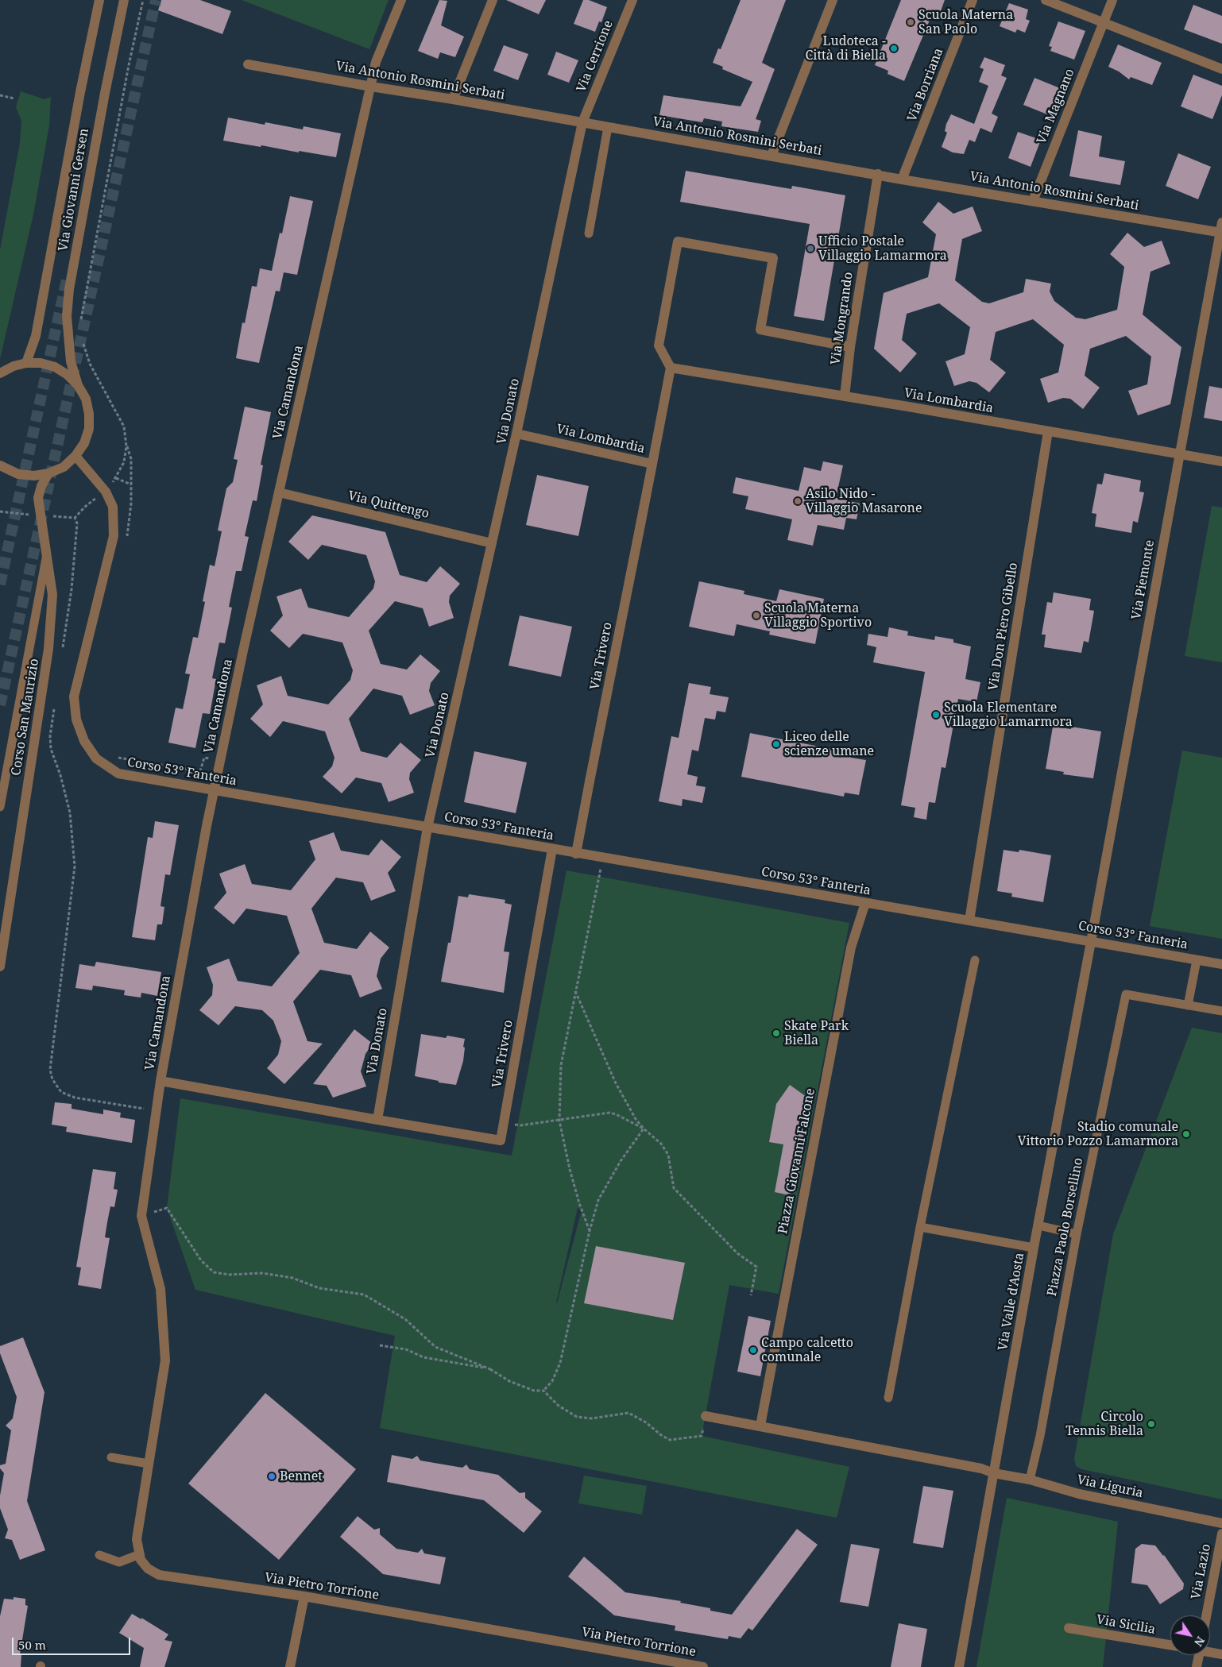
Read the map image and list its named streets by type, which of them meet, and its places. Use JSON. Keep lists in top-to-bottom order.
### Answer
{
  "streets": {
    "street": [
      "Via Cerrione",
      "Via Antonio Rosmini Serbati",
      "Via Borriana",
      "Via Magnano",
      "Via Giovanni Gersen",
      "Via Mongrando",
      "Via Camandona",
      "Via Lombardia",
      "Via Donato",
      "Via Quittengo",
      "Via Piemonte",
      "Via Don Piero Gibello",
      "Via Trivero",
      "Corso San Maurizio",
      "Corso 53° Fanteria",
      "Piazza Giovanni Falcone",
      "Via Valle d'Aosta",
      "Via Liguria",
      "Via Lazio",
      "Via Pietro Torrione",
      "Via Sicilia"
    ],
    "lane": ["Piazza Paolo Borsellino"]
  },
  "crossings": [
    ["Via Cerrione", "Via Antonio Rosmini Serbati"],
    ["Via Cerrione", "Via Donato"],
    ["Via Antonio Rosmini Serbati", "Via Borriana"],
    ["Via Antonio Rosmini Serbati", "Via Magnano"],
    ["Via Antonio Rosmini Serbati", "Via Mongrando"],
    ["Via Antonio Rosmini Serbati", "Via Camandona"],
    ["Via Antonio Rosmini Serbati", "Via Donato"],
    ["Via Antonio Rosmini Serbati", "Via Piemonte"],
    ["Via Mongrando", "Via Lombardia"],
    ["Via Camandona", "Via Quittengo"],
    ["Via Camandona", "Corso 53° Fanteria"],
    ["Via Camandona", "Via Pietro Torrione"],
    ["Via Lombardia", "Via Donato"],
    ["Via Lombardia", "Via Piemonte"],
    ["Via Lombardia", "Via Don Piero Gibello"],
    ["Via Lombardia", "Via Trivero"],
    ["Via Donato", "Via Quittengo"],
    ["Via Donato", "Via Trivero"],
    ["Via Donato", "Corso 53° Fanteria"],
    ["Via Piemonte", "Corso 53° Fanteria"],
    ["Via Piemonte", "Via Valle d'Aosta"],
    ["Via Don Piero Gibello", "Corso 53° Fanteria"],
    ["Via Trivero", "Corso 53° Fanteria"],
    ["Corso 53° Fanteria", "Piazza Giovanni Falcone"],
    ["Corso 53° Fanteria", "Via Valle d'Aosta"],
    ["Piazza Paolo Borsellino", "Via Liguria"],
    ["Via Valle d'Aosta", "Via Liguria"]
  ],
  "places": [
    "Scuola Materna San Paolo",
    "Ludoteca - Città di Biella",
    "Ufficio Postale Villaggio Lamarmora",
    "Asilo Nido - Villaggio Masarone",
    "Scuola Materna Villaggio Sportivo",
    "Scuola Elementare Villaggio Lamarmora",
    "Liceo delle scienze umane",
    "Skate Park Biella",
    "Stadio comunale Vittorio Pozzo Lamarmora",
    "Campo calcetto comunale",
    "Circolo Tennis Biella",
    "Bennet"
  ],
  "scale_bar": "50 m",
  "north": "bottom right"
}
